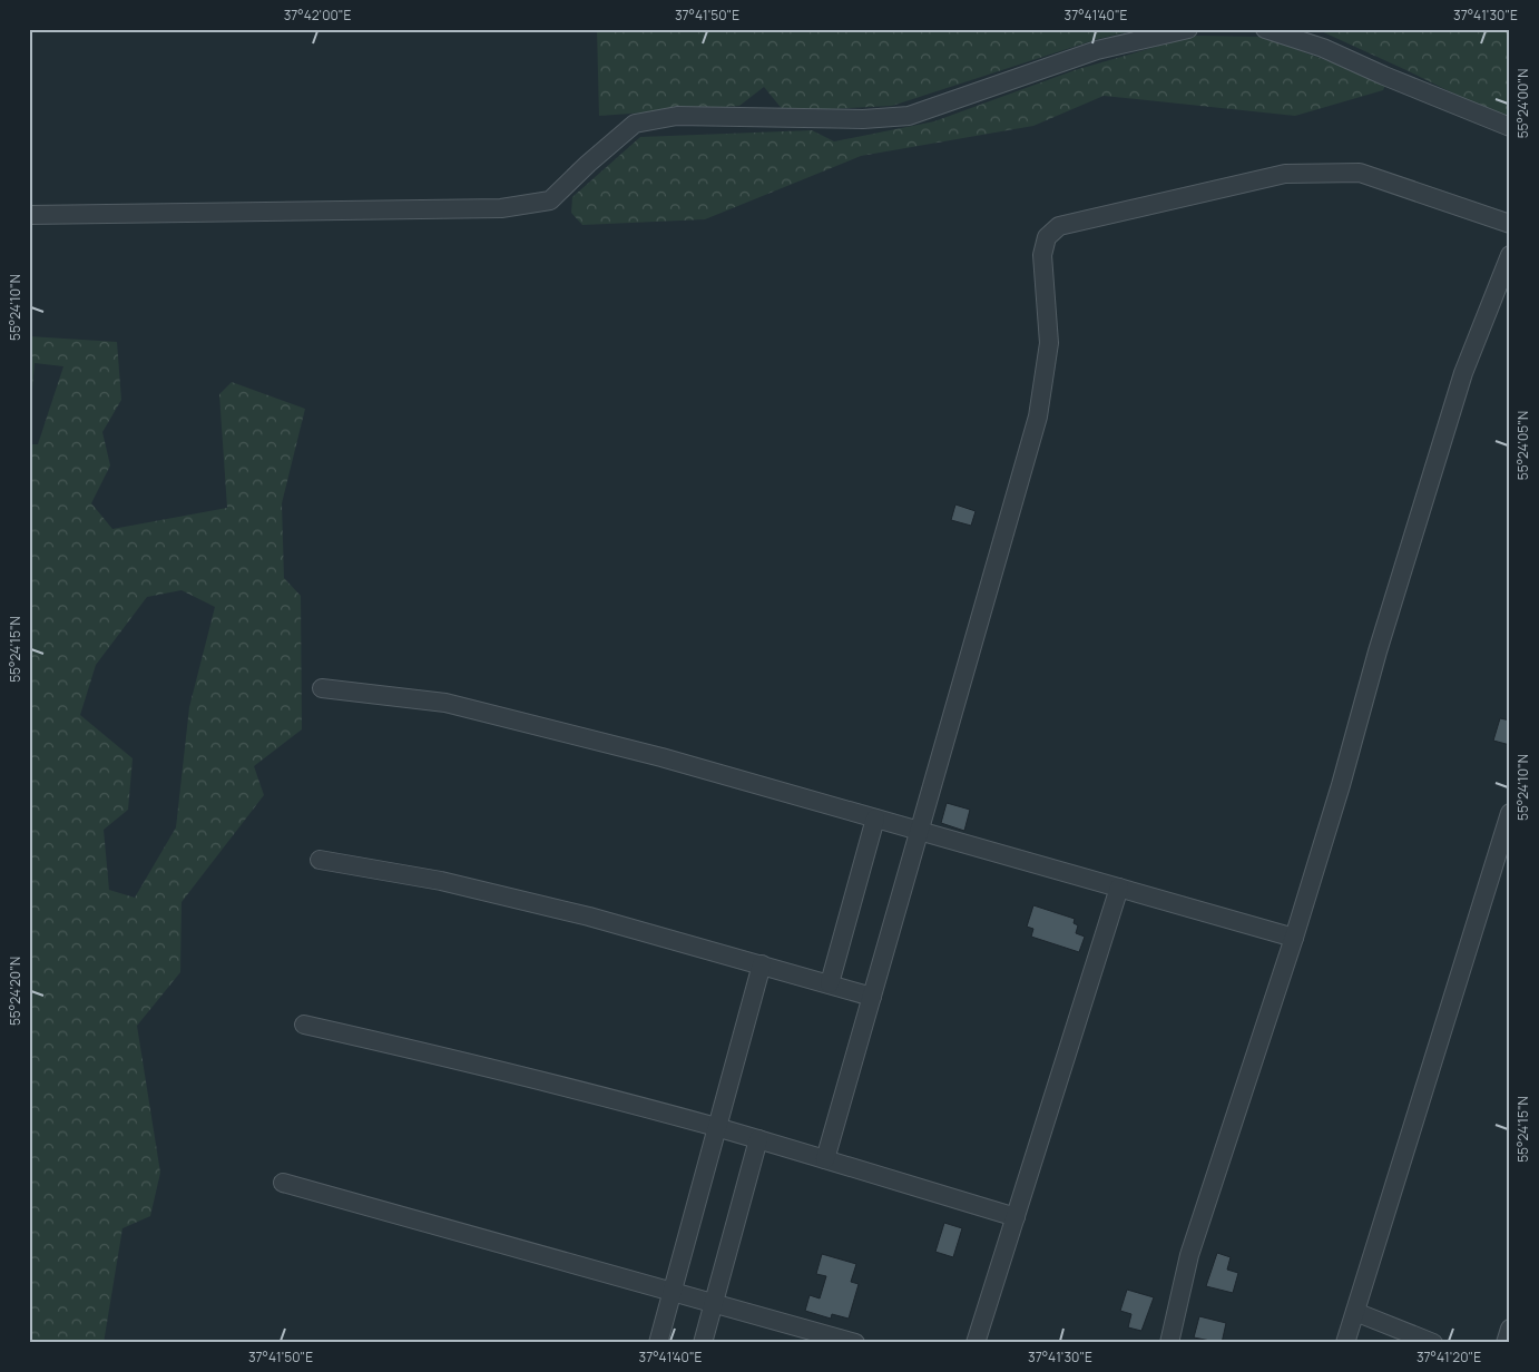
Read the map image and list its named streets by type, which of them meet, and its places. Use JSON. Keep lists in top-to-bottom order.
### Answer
{
  "coordinates": [
    "37°42'00\"E",
    "37°41'50\"E",
    "37°41'40\"E",
    "37°41'30\"E",
    "55°24'00\"N",
    "55°24'10\"N",
    "55°24'05\"N",
    "55°24'15\"N",
    "55°24'20\"N",
    "37°41'20\"E"
  ]
}
